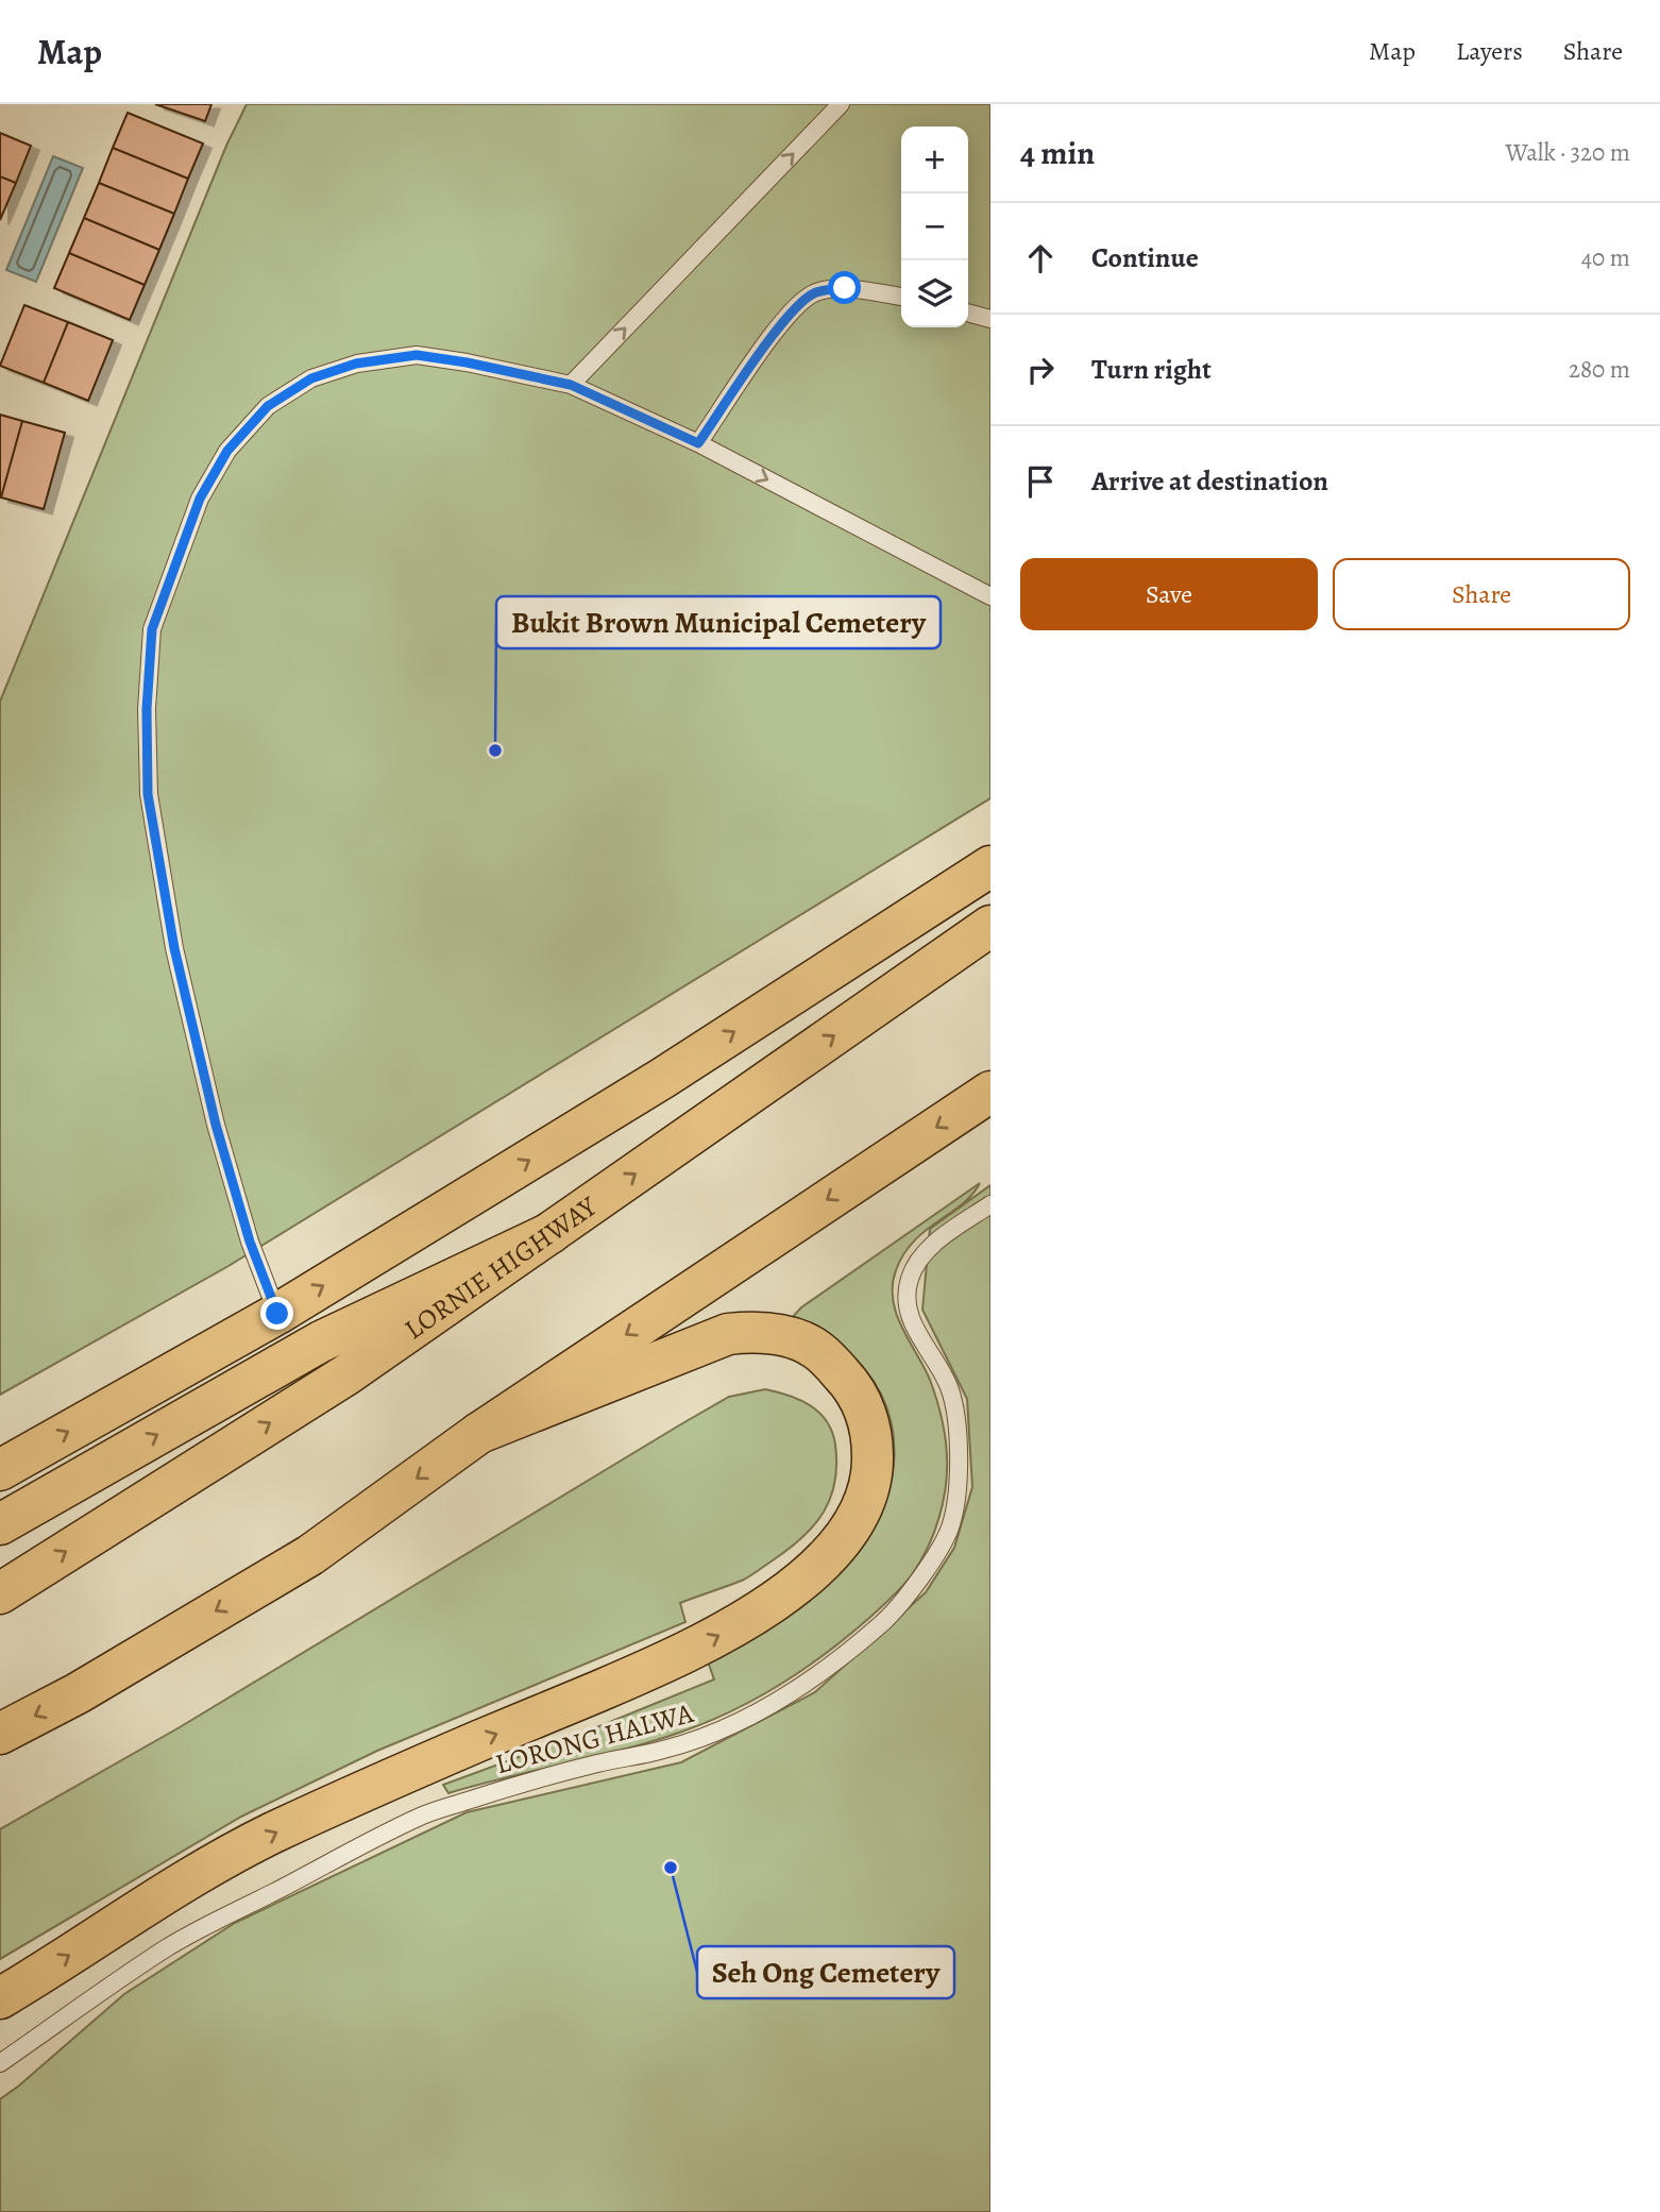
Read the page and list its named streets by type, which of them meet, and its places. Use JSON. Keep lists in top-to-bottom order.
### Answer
{
  "streets": {
    "highway": ["LORNIE HIGHWAY"],
    "lane": ["LORONG HALWA"]
  },
  "places": ["Bukit Brown Municipal Cemetery", "Seh Ong Cemetery"],
  "page": {
    "header": "Map",
    "nav": ["Map", "Layers", "Share"],
    "heading": ["4 min", "Walk · 320 m"],
    "map_buttons": ["+", "−"],
    "list": [
      ["Continue", "40 m"],
      ["Turn right", "280 m"],
      "Arrive at destination"
    ],
    "buttons": ["Save", "Share"]
  }
}
